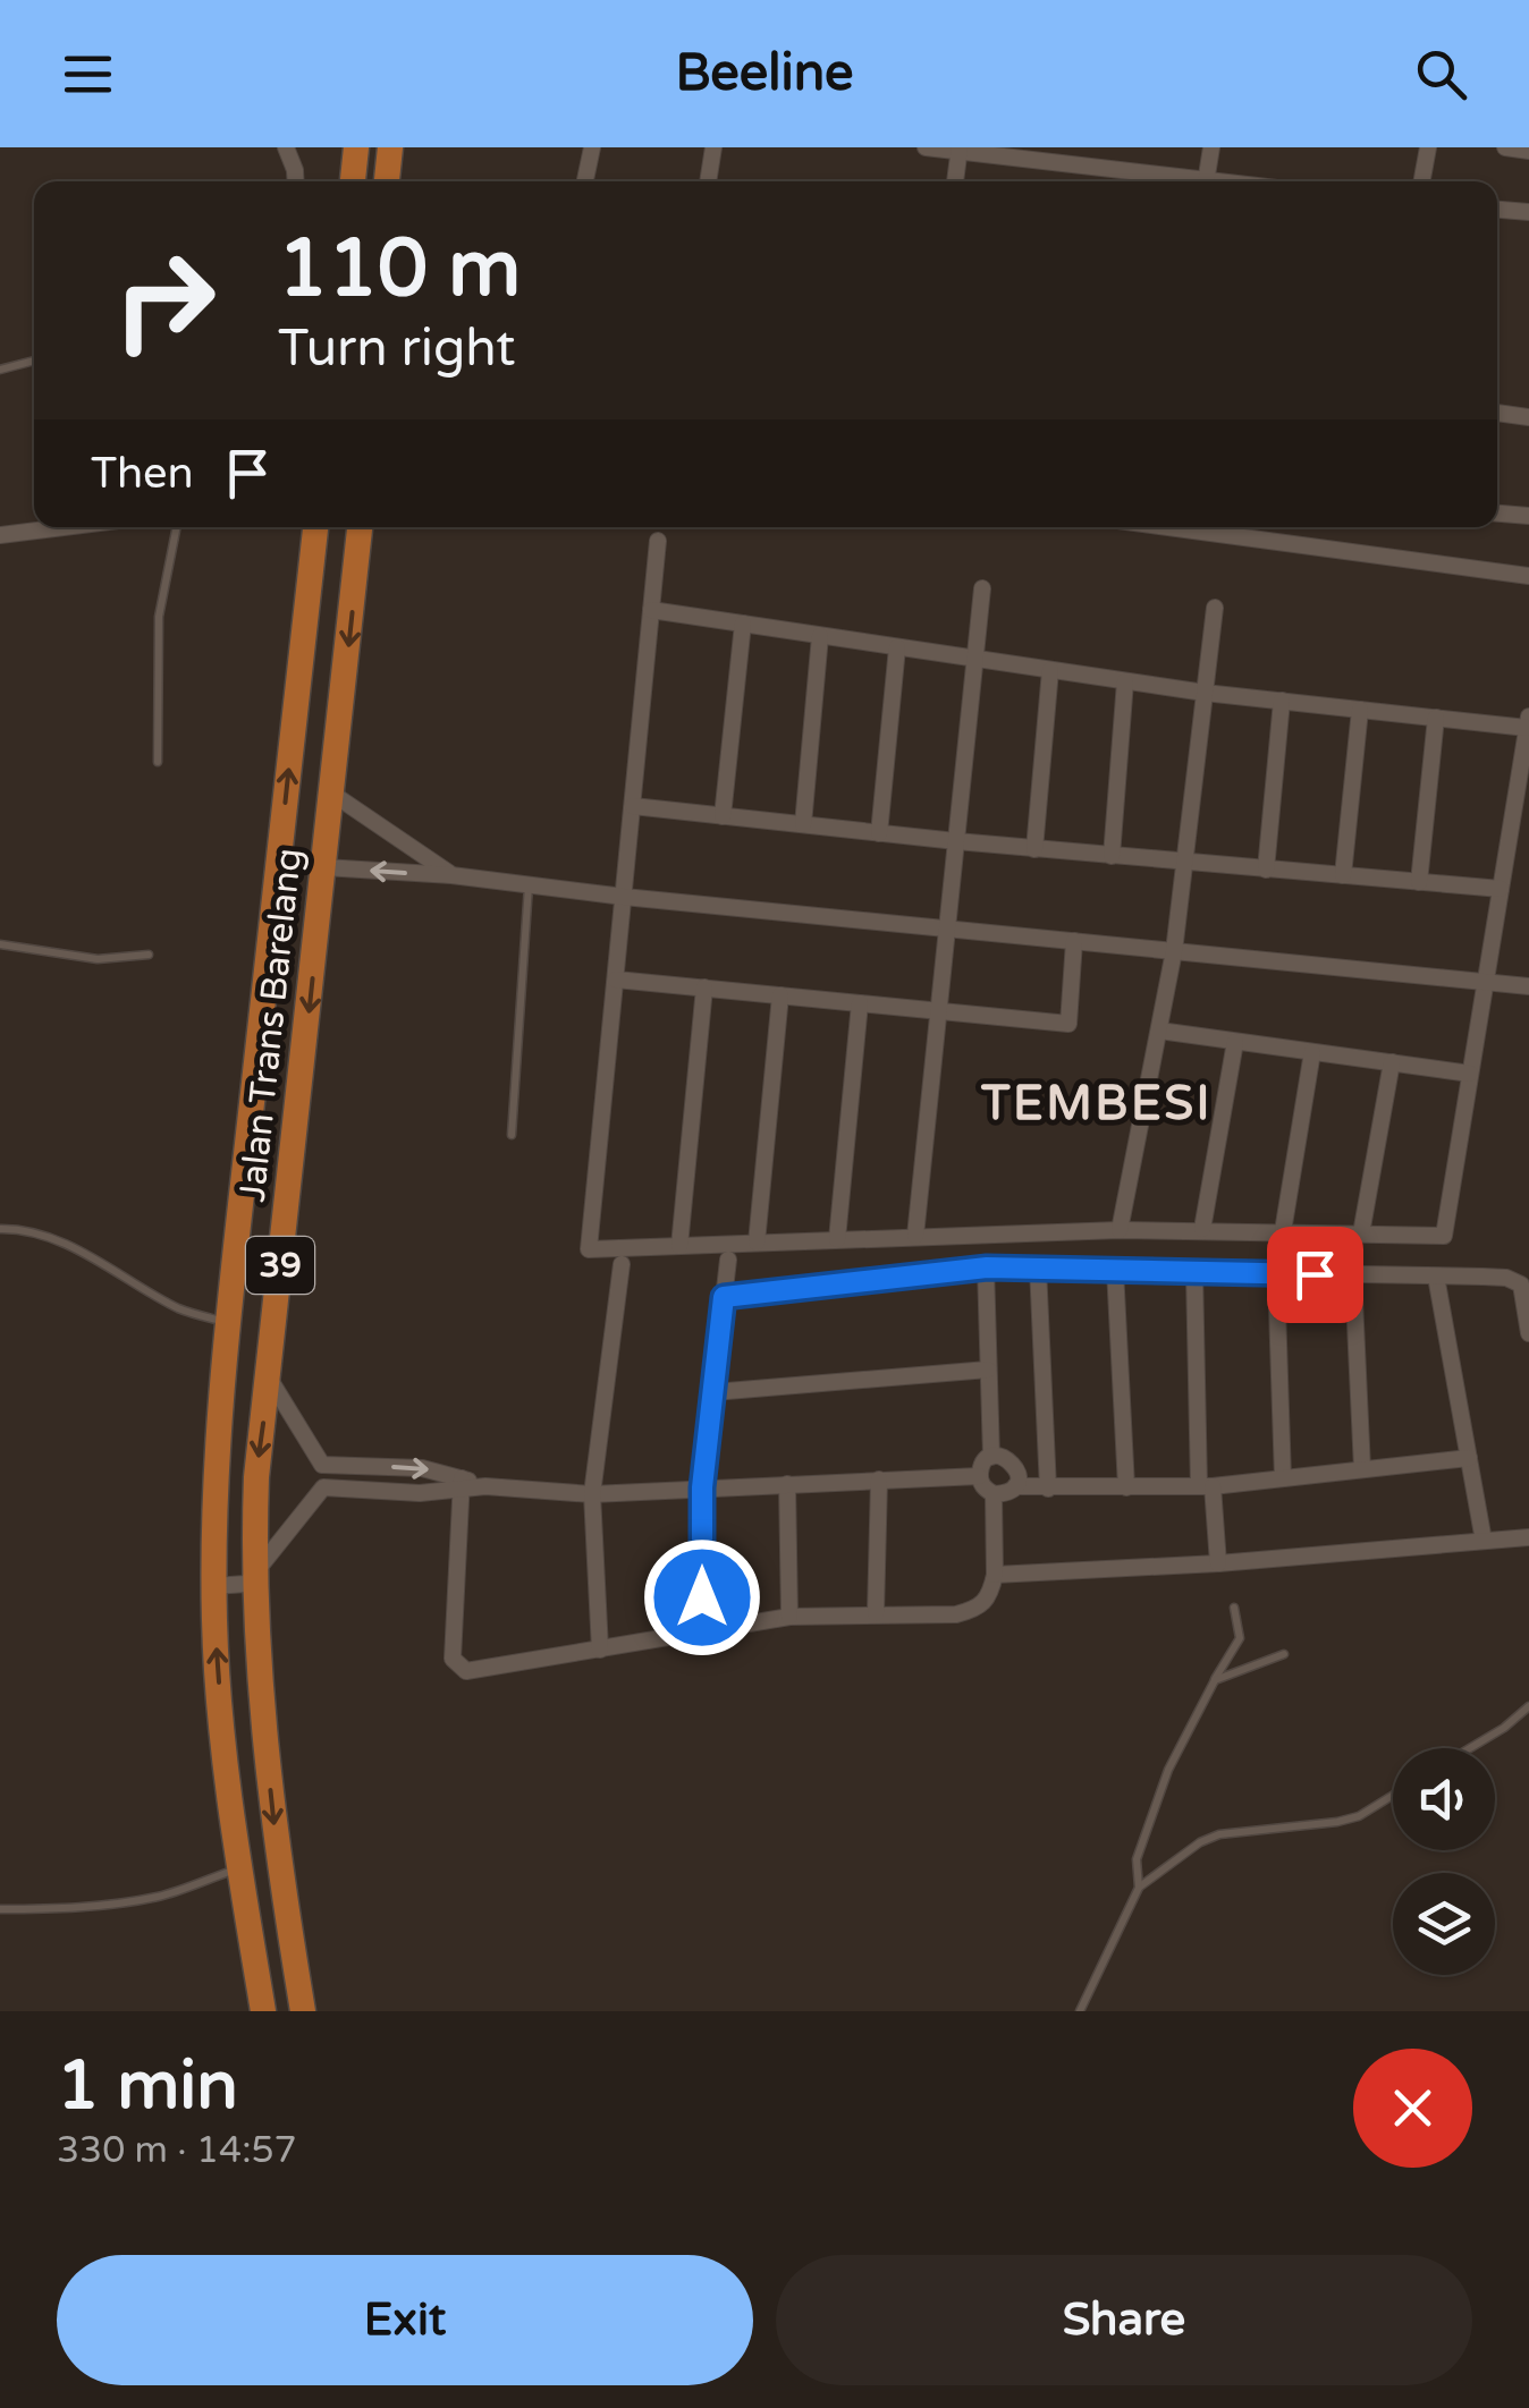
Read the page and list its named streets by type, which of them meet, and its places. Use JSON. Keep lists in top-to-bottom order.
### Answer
{
  "streets": {
    "highway": ["Jalan Trans Barelang", "39"]
  },
  "districts": ["TEMBESI"],
  "page": {
    "header": "Beeline",
    "turn": ["110 m", "Turn right"],
    "then": "Then",
    "heading": ["1 min", "330 m · 14:57"],
    "buttons": ["Exit", "Share"]
  }
}
